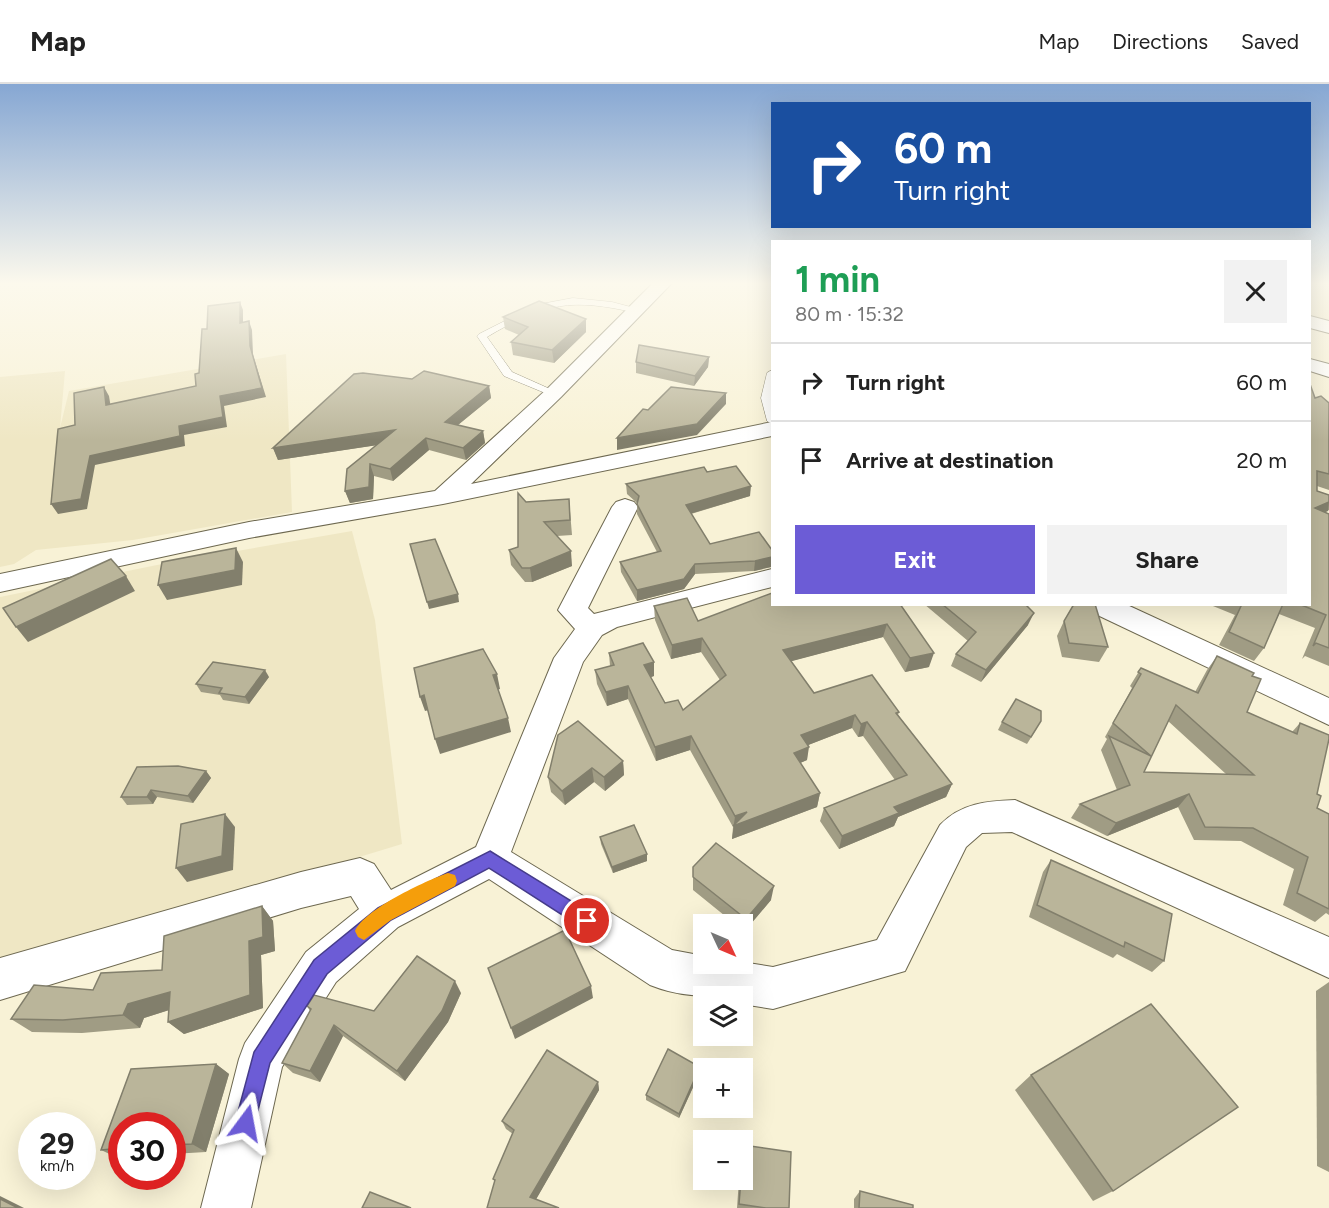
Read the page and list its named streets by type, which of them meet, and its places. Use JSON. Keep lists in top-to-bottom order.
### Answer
{
  "north": "bottom right",
  "page": {
    "header": "Map",
    "nav": ["Map", "Directions", "Saved"],
    "turn": ["60 m", "Turn right"],
    "heading": ["1 min", "80 m · 15:32"],
    "list": [
      {
        "name": "Turn right",
        "value": "60 m"
      },
      {
        "name": "Arrive at destination",
        "value": "20 m"
      }
    ],
    "buttons": ["Exit", "Share"],
    "map_buttons": ["+", "−"],
    "speed": "29 km/h",
    "limit": "30"
  }
}
